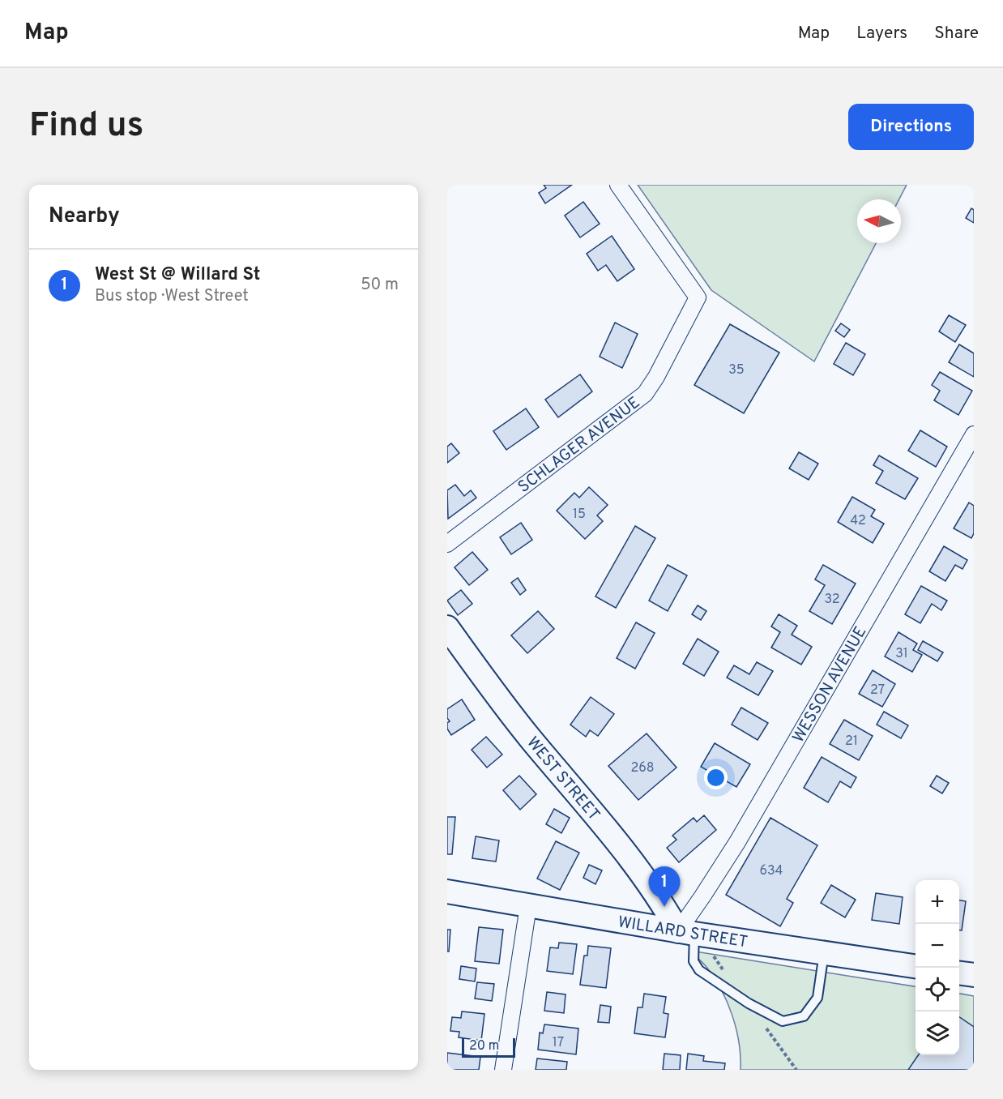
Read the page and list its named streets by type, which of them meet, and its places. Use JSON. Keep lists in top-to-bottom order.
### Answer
{
  "streets": {
    "main road": ["WEST STREET", "WILLARD STREET"],
    "street": ["SCHLAGER AVENUE", "WESSON AVENUE"]
  },
  "crossings": [
    ["WESSON AVENUE", "WEST STREET"],
    ["WESSON AVENUE", "WILLARD STREET"],
    ["WEST STREET", "WILLARD STREET"]
  ],
  "house_numbers": [
    "35",
    "15",
    "42",
    "32",
    "31",
    "27",
    "21",
    "268",
    "634",
    "17"
  ],
  "scale_bar": "20 m",
  "north": "left",
  "page": {
    "header": "Map",
    "nav": ["Map", "Layers", "Share"],
    "buttons": "Directions",
    "title": "Find us",
    "heading": "Nearby",
    "list": [
      {
        "mark": "1",
        "name": "West St @ Willard St",
        "note": "Bus stop · West Street",
        "value": "50 m"
      }
    ],
    "pins": "1",
    "map_buttons": ["+", "−"],
    "scale": "20 m"
  }
}
